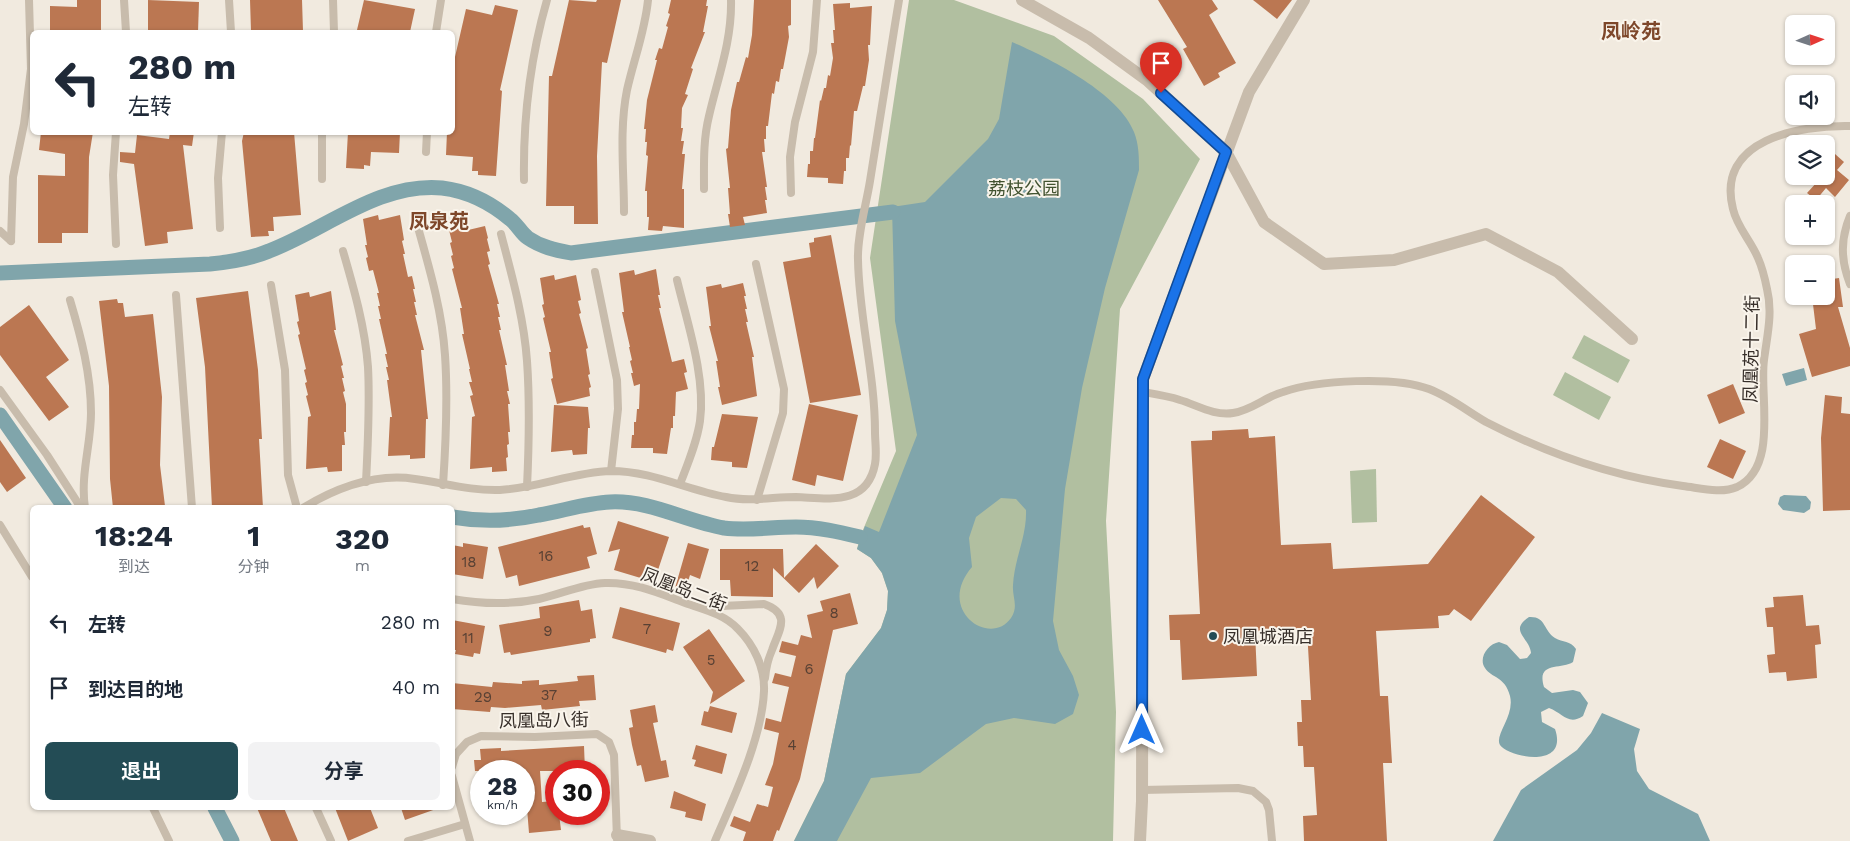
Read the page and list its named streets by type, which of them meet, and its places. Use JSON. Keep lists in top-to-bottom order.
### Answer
{
  "streets": {
    "lane": ["凤凰苑十二街", "凤凰岛二街", "凤凰岛八街"]
  },
  "districts": ["凤岭苑", "凤泉苑"],
  "parks": ["荔枝公园"],
  "places": ["凤凰城酒店"],
  "house_numbers": [
    "16",
    "18",
    "12",
    "8",
    "7",
    "9",
    "11",
    "5",
    "6",
    "37",
    "29",
    "4"
  ],
  "north": "right",
  "page": {
    "map_buttons": ["+", "−"],
    "turn": ["280 m", "左转"],
    "eta": [
      "18:24",
      "到达",
      "1",
      "分钟",
      "320",
      "m"
    ],
    "list": [
      {
        "name": "左转",
        "value": "280 m"
      },
      {
        "name": "到达目的地",
        "value": "40 m"
      }
    ],
    "buttons": ["退出", "分享"],
    "speed": "28 km/h",
    "limit": "30"
  }
}
